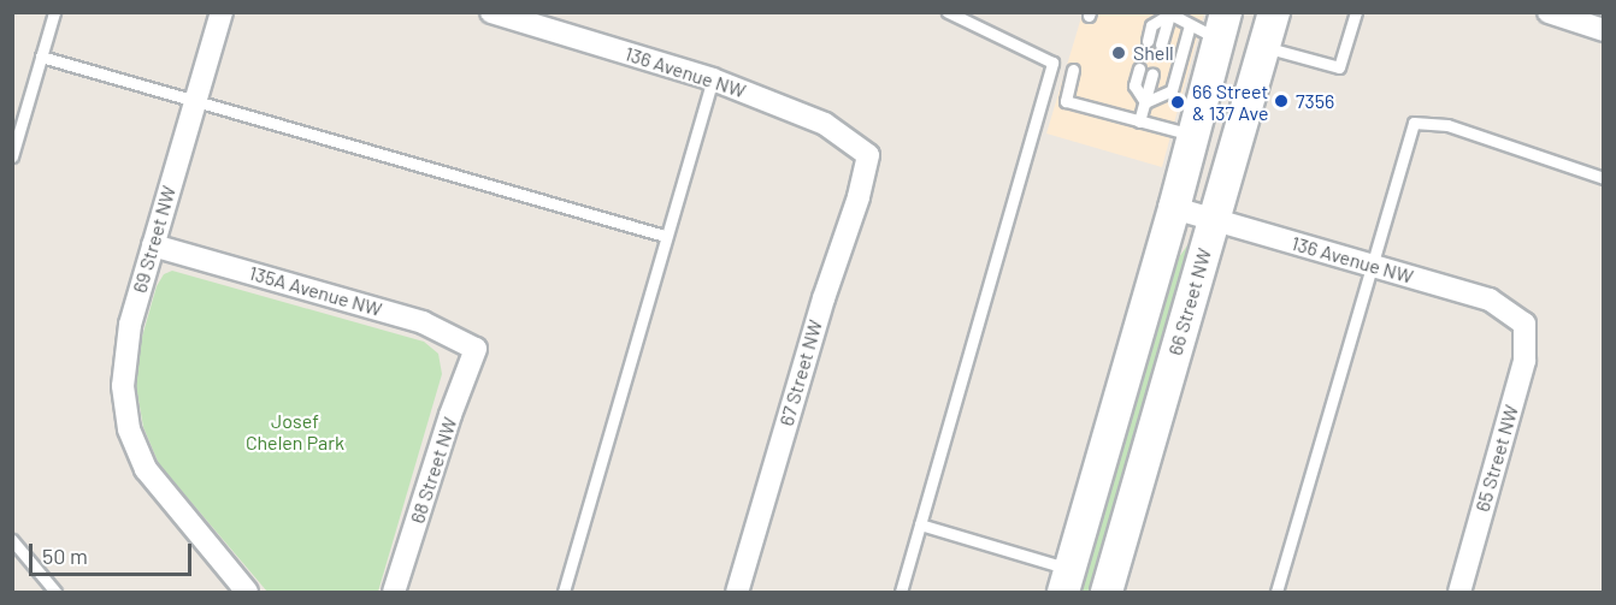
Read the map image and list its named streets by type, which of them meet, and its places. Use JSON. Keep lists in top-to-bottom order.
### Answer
{
  "streets": {
    "main road": ["66 Street NW"],
    "street": [
      "136 Avenue NW",
      "69 Street NW",
      "135A Avenue NW",
      "67 Street NW",
      "65 Street NW",
      "68 Street NW"
    ]
  },
  "crossings": [
    ["136 Avenue NW", "66 Street NW"],
    ["136 Avenue NW", "67 Street NW"],
    ["136 Avenue NW", "65 Street NW"],
    ["69 Street NW", "135A Avenue NW"],
    ["135A Avenue NW", "68 Street NW"]
  ],
  "parks": ["Josef Chelen Park"],
  "places": ["Shell", "7356", "66 Street & 137 Ave"],
  "scale_bar": "50 m"
}
